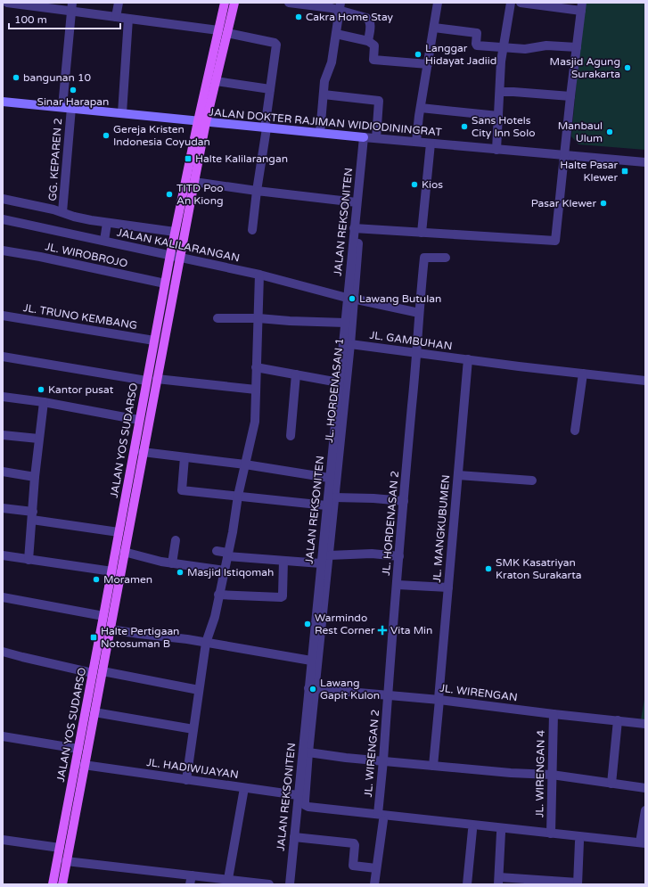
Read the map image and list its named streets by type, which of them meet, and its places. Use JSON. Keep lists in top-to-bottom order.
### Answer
{
  "streets": {
    "main road": ["JALAN DOKTER RAJIMAN WIDIODININGRAT", "JALAN YOS SUDARSO"],
    "street": [
      "GG. KEPAREN 2",
      "JALAN REKSONITEN",
      "JALAN KALILARANGAN",
      "JL. WIROBROJO",
      "JL. TRUNO KEMBANG",
      "JL. GAMBUHAN",
      "JL. HORDENASAN 1",
      "JL. HORDENASAN 2",
      "JL. MANGKUBUMEN",
      "JL. WIRENGAN",
      "JL. WIRENGAN 2",
      "JL. HADIWIJAYAN",
      "JL. WIRENGAN 4"
    ]
  },
  "crossings": [
    ["JALAN DOKTER RAJIMAN WIDIODININGRAT", "GG. KEPAREN 2"],
    ["JALAN DOKTER RAJIMAN WIDIODININGRAT", "JALAN REKSONITEN"],
    ["JALAN DOKTER RAJIMAN WIDIODININGRAT", "JALAN YOS SUDARSO"],
    ["JALAN REKSONITEN", "JALAN KALILARANGAN"],
    ["JALAN REKSONITEN", "JL. HORDENASAN 1"],
    ["JALAN REKSONITEN", "JL. WIRENGAN"],
    ["JALAN REKSONITEN", "JL. HADIWIJAYAN"],
    ["JALAN KALILARANGAN", "JL. HORDENASAN 1"],
    ["JALAN KALILARANGAN", "JALAN YOS SUDARSO"],
    ["JALAN KALILARANGAN", "JL. HORDENASAN 2"],
    ["JL. WIROBROJO", "JALAN YOS SUDARSO"],
    ["JL. TRUNO KEMBANG", "JALAN YOS SUDARSO"],
    ["JL. GAMBUHAN", "JL. HORDENASAN 1"],
    ["JL. GAMBUHAN", "JL. HORDENASAN 2"],
    ["JL. GAMBUHAN", "JL. MANGKUBUMEN"],
    ["JL. HORDENASAN 1", "JL. WIRENGAN"],
    ["JALAN YOS SUDARSO", "JL. HADIWIJAYAN"],
    ["JL. HORDENASAN 2", "JL. WIRENGAN"],
    ["JL. HORDENASAN 2", "JL. WIRENGAN 2"],
    ["JL. MANGKUBUMEN", "JL. WIRENGAN"],
    ["JL. WIRENGAN", "JL. WIRENGAN 2"],
    ["JL. WIRENGAN", "JL. WIRENGAN 4"]
  ],
  "places": {
    "other": [
      "Cakra Home Stay",
      "Langgar Hidayat Jadiid",
      "Masjid Agung Surakarta",
      "bangunan 10",
      "Sinar Harapan",
      "Sans Hotels City Inn Solo",
      "Manbaul Ulum",
      "Gereja Kristen Indonesia Coyudan",
      "Kios",
      "TITD Poo An Kiong",
      "Pasar Klewer",
      "Lawang Butulan",
      "Kantor pusat",
      "SMK Kasatriyan Kraton Surakarta",
      "Masjid Istiqomah",
      "Moramen",
      "Warmindo Rest Corner",
      "Lawang Gapit Kulon"
    ],
    "transit": ["Halte Kalilarangan", "Halte Pasar Klewer", "Halte Pertigaan Notosuman B"],
    "health": ["Vita Min"]
  },
  "scale_bar": "100 m"
}
